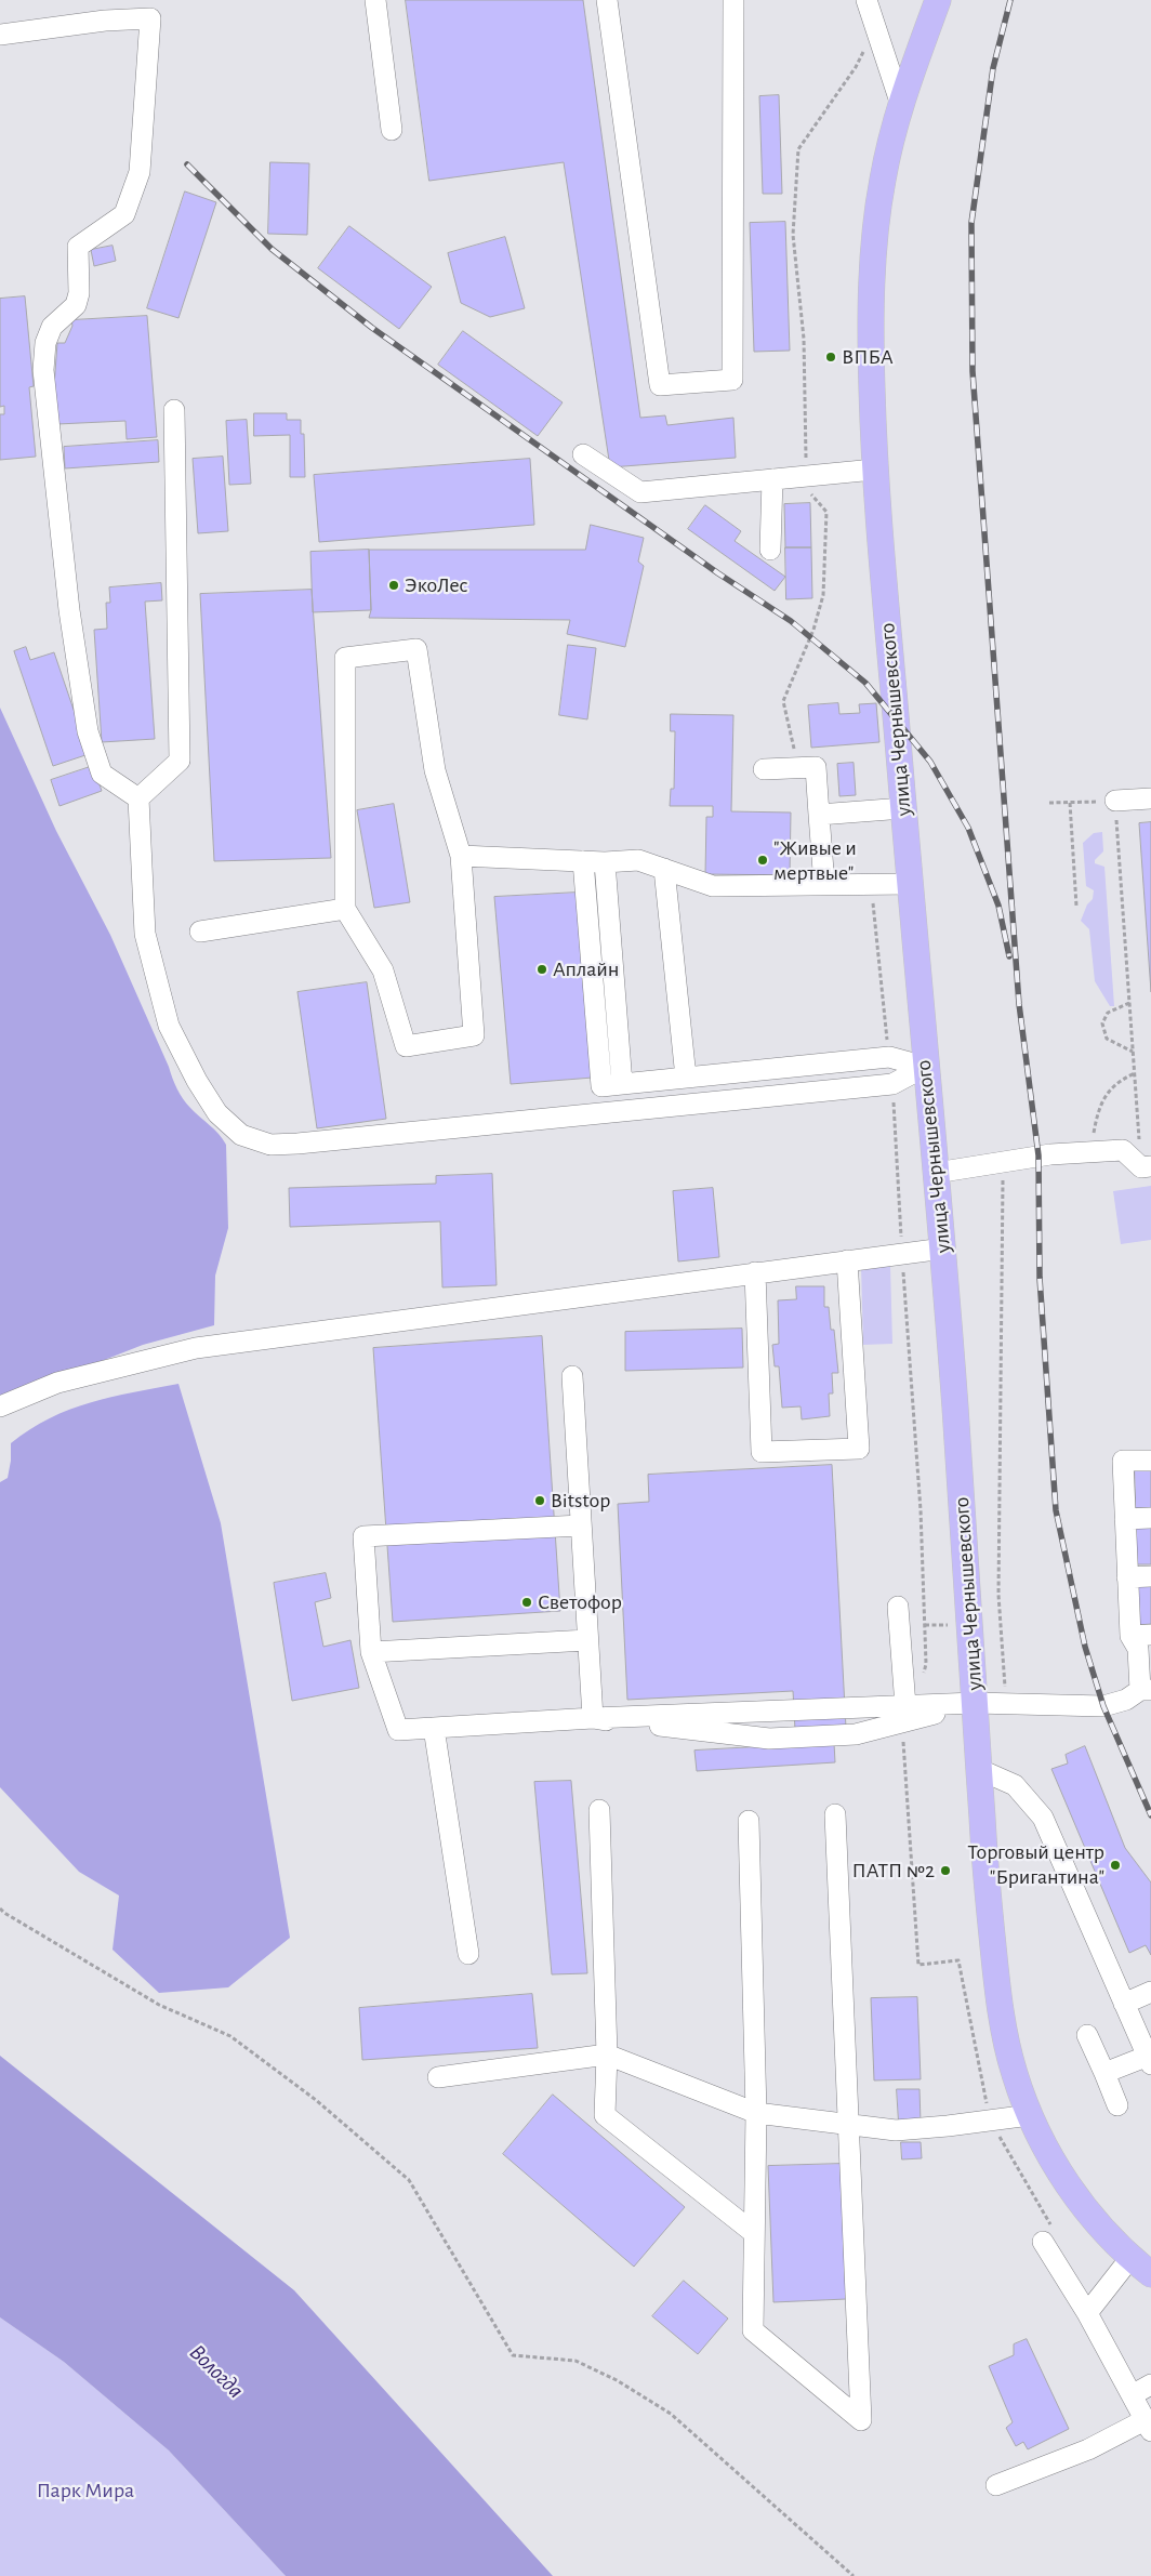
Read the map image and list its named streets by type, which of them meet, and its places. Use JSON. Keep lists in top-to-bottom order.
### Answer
{
  "streets": {
    "main road": ["улица Чернышевского"]
  },
  "water": ["Вологда"],
  "parks": ["Парк Мира"],
  "places": [
    "ВПБА",
    "ЭкоЛес",
    "\"Живые и мертвые\"",
    "Аплайн",
    "Bitstop",
    "Светофор",
    "Торговый центр \"Бригантина\"",
    "ПАТП №2"
  ]
}
